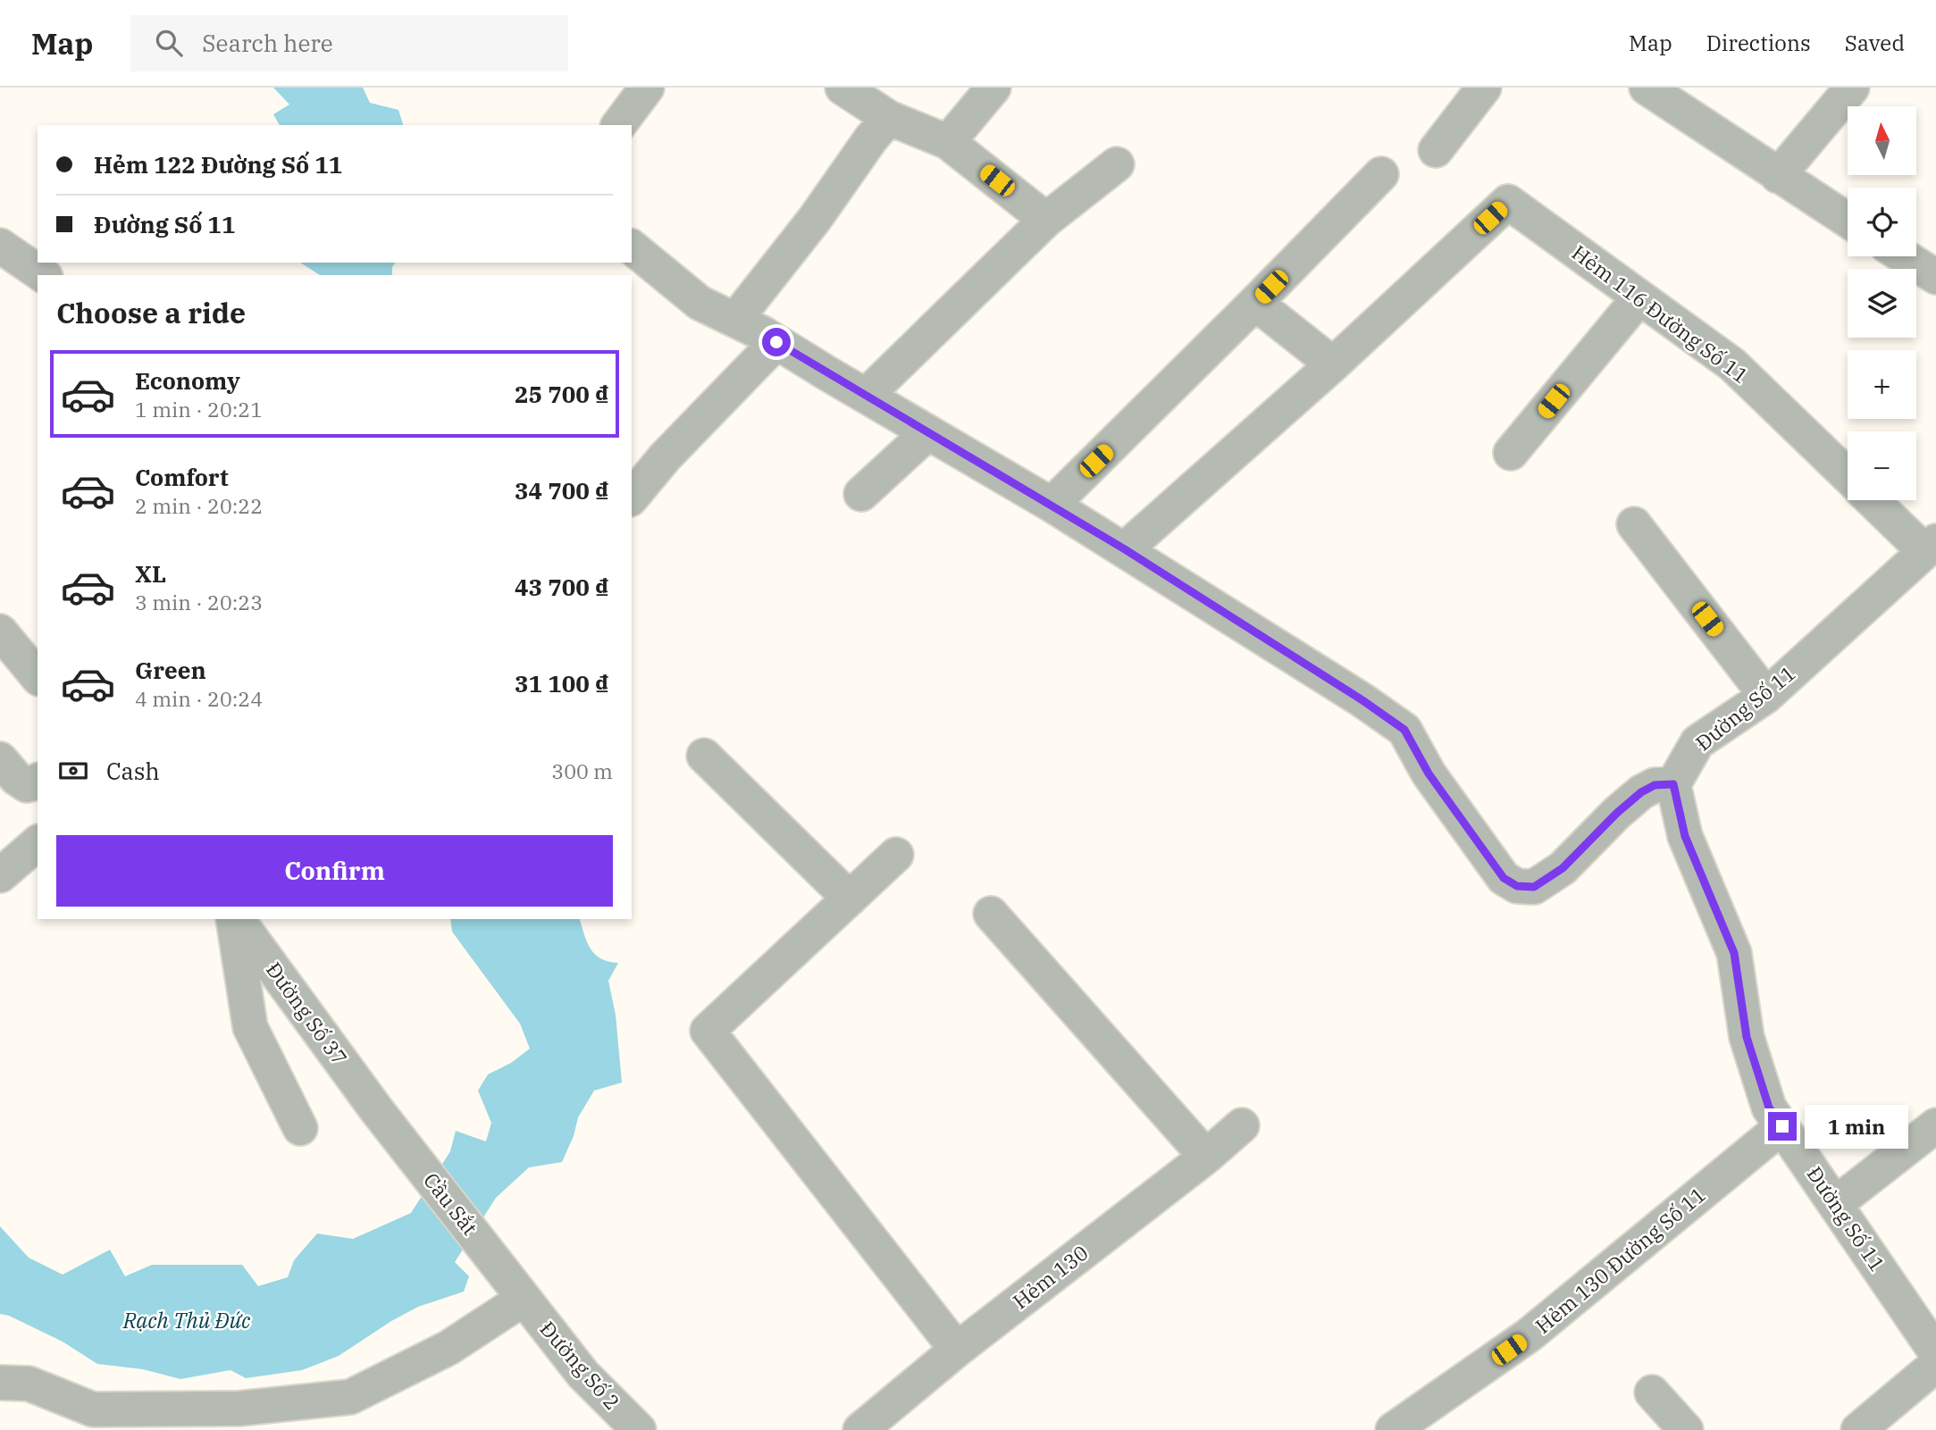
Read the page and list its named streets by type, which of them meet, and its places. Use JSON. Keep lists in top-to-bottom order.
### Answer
{
  "streets": {
    "street": [
      "Hẻm 116 Đường Số 11",
      "Đường Số 11",
      "Đường Số 37",
      "Cầu Sắt",
      "Hẻm 130 Đường Số 11",
      "Hẻm 130",
      "Đường Số 2"
    ]
  },
  "crossings": [
    ["Hẻm 116 Đường Số 11", "Đường Số 11"],
    ["Đường Số 11", "Hẻm 130 Đường Số 11"],
    ["Đường Số 37", "Cầu Sắt"],
    ["Cầu Sắt", "Đường Số 2"]
  ],
  "water": ["Rạch Thủ Đức"],
  "north": "top",
  "page": {
    "header": "Map",
    "search": "Search here",
    "nav": ["Map", "Directions", "Saved"],
    "map_buttons": ["+", "−"],
    "banner": ["Hẻm 122 Đường Số 11", "Đường Số 11"],
    "heading": "Choose a ride",
    "list": [
      {
        "name": "Economy",
        "note": "1 min · 20:21",
        "value": "25 700 ₫"
      },
      {
        "name": "Comfort",
        "note": "2 min · 20:22",
        "value": "34 700 ₫"
      },
      {
        "name": "XL",
        "note": "3 min · 20:23",
        "value": "43 700 ₫"
      },
      {
        "name": "Green",
        "note": "4 min · 20:24",
        "value": "31 100 ₫"
      }
    ],
    "pay": ["Cash", "300 m"],
    "buttons": "Confirm",
    "bubble": "1 min"
  }
}
